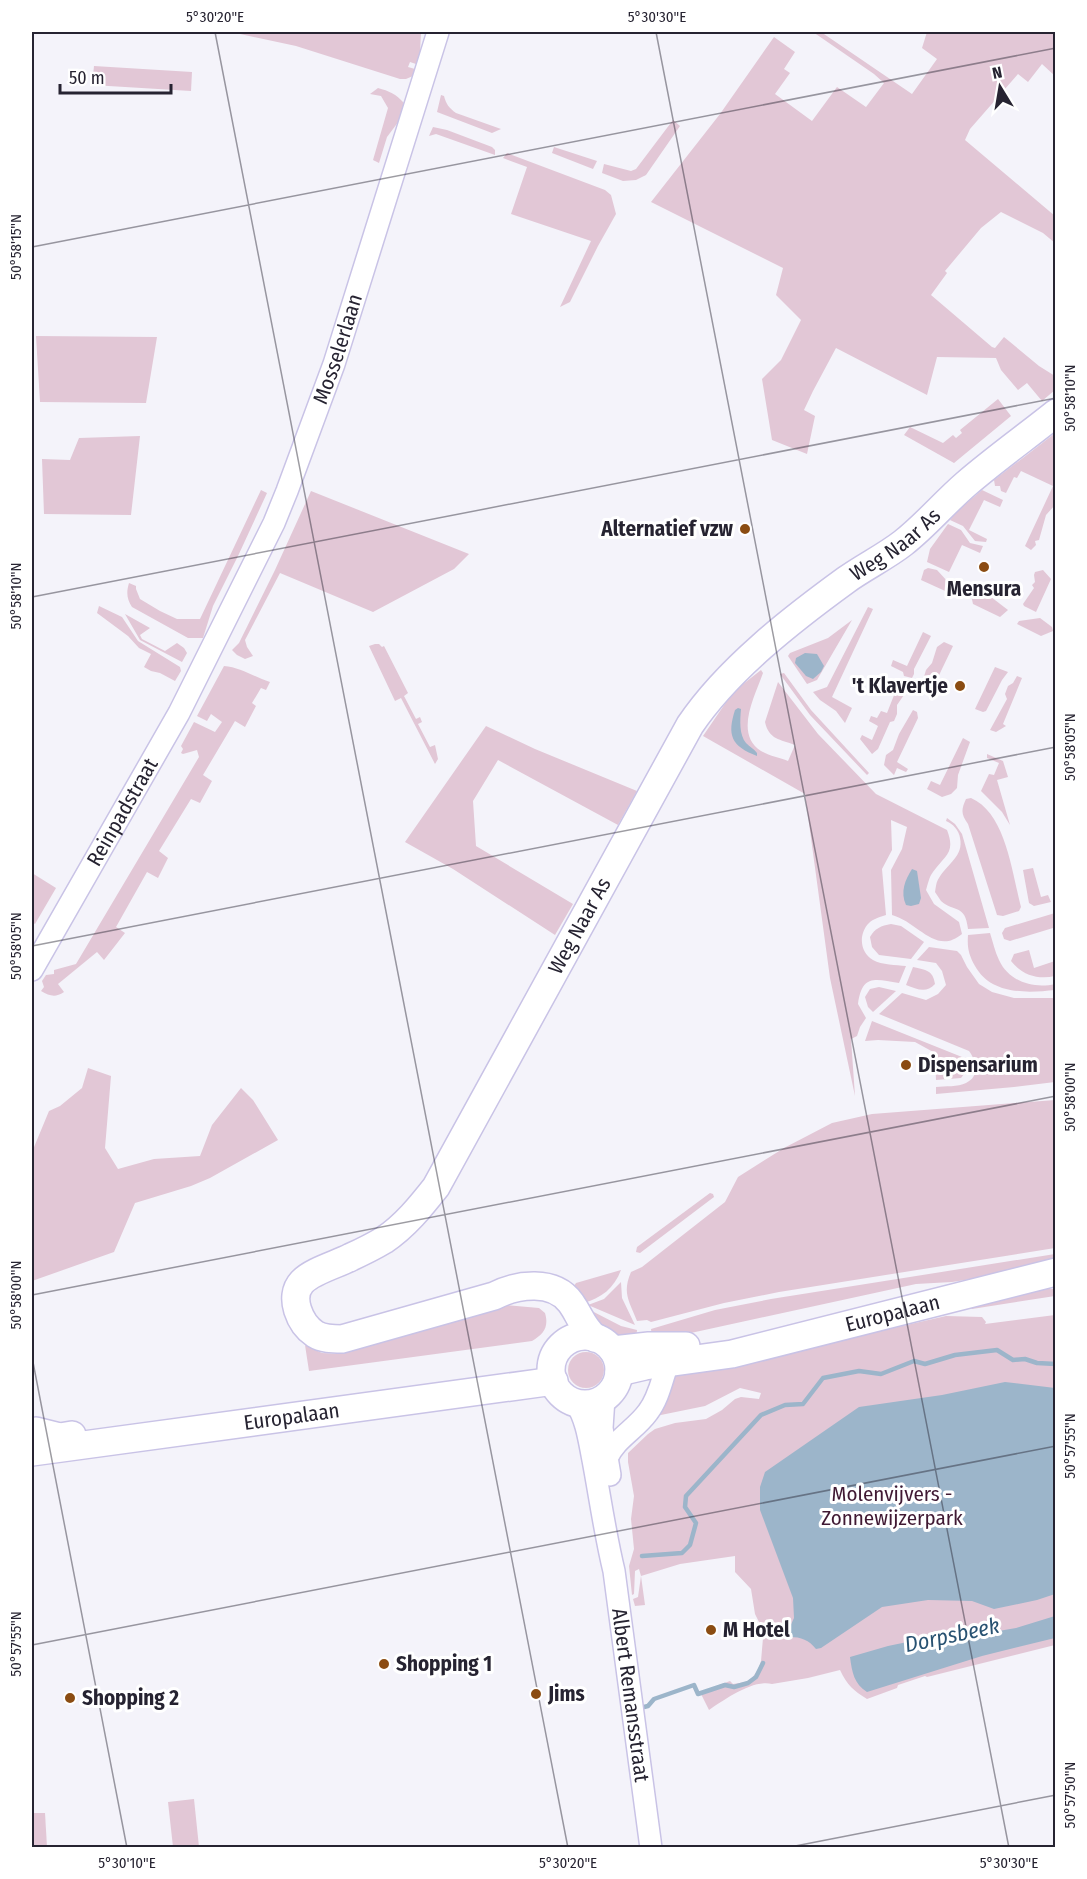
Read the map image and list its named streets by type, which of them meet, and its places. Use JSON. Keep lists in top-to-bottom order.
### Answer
{
  "streets": {
    "main road": ["Weg Naar As", "Europalaan"],
    "street": ["Mosselerlaan", "Reinpadstraat", "Albert Remansstraat"]
  },
  "crossings": [
    ["Mosselerlaan", "Reinpadstraat"],
    ["Weg Naar As", "Europalaan"],
    ["Weg Naar As", "Albert Remansstraat"],
    ["Europalaan", "Albert Remansstraat"]
  ],
  "water": ["Dorpsbeek"],
  "parks": ["Molenvijvers - Zonnewijzerpark"],
  "places": [
    "Alternatief vzw",
    "Mensura",
    "'t Klavertje",
    "Dispensarium",
    "M Hotel",
    "Shopping 1",
    "Jims",
    "Shopping 2"
  ],
  "scale_bar": "50 m",
  "north": "top",
  "coordinates": [
    "5°30'20\"E",
    "5°30'30\"E",
    "50°58'15\"N",
    "50°58'10\"N",
    "50°58'05\"N",
    "50°58'00\"N",
    "50°57'55\"N",
    "50°57'50\"N",
    "5°30'10\"E"
  ]
}
